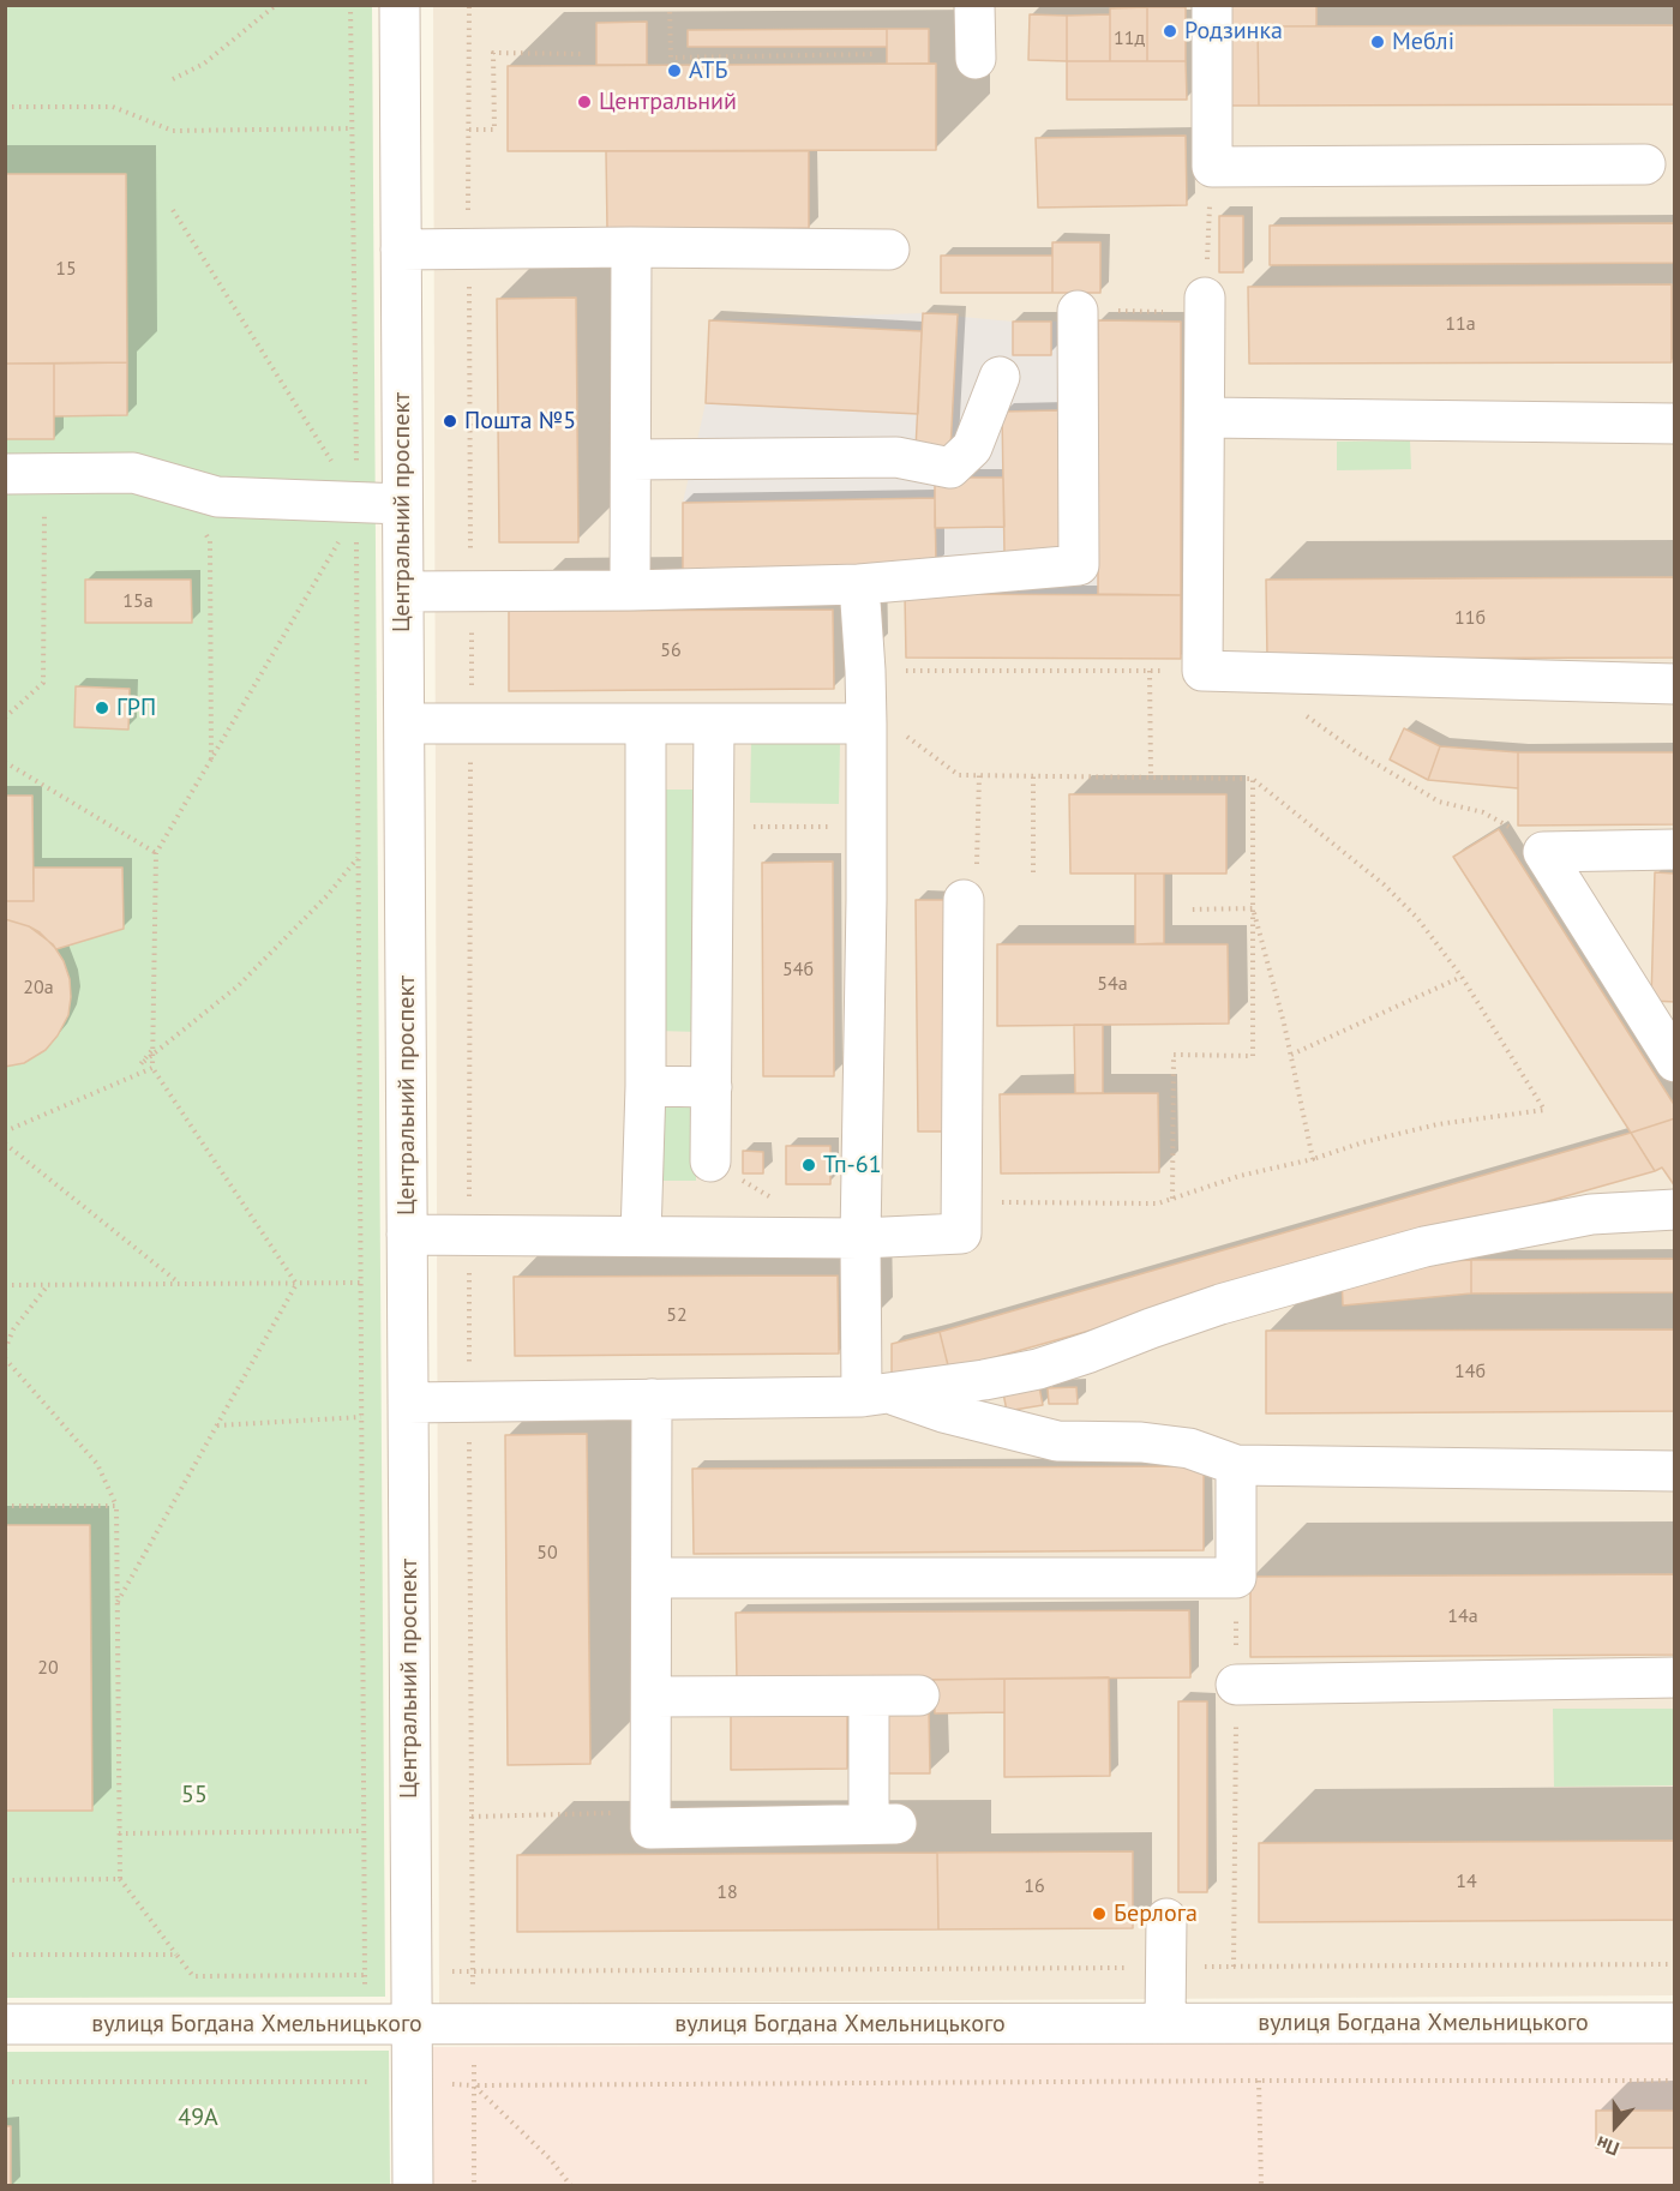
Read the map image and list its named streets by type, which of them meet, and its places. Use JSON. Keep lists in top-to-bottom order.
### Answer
{
  "streets": {
    "street": ["Центральний проспект", "вулиця Богдана Хмельницького"]
  },
  "crossings": [
    ["Центральний проспект", "вулиця Богдана Хмельницького"]
  ],
  "parks": ["55", "49А"],
  "places": [
    "Родзинка",
    "Меблi",
    "АТБ",
    "Центральний",
    "Пошта №5",
    "ГРП",
    "Тп-61",
    "Берлога"
  ],
  "house_numbers": [
    "11д",
    "15",
    "11а",
    "15а",
    "11б",
    "56",
    "54б",
    "54а",
    "20а",
    "52",
    "14б",
    "50",
    "14а",
    "20",
    "14",
    "16",
    "18"
  ],
  "north": "bottom"
}
